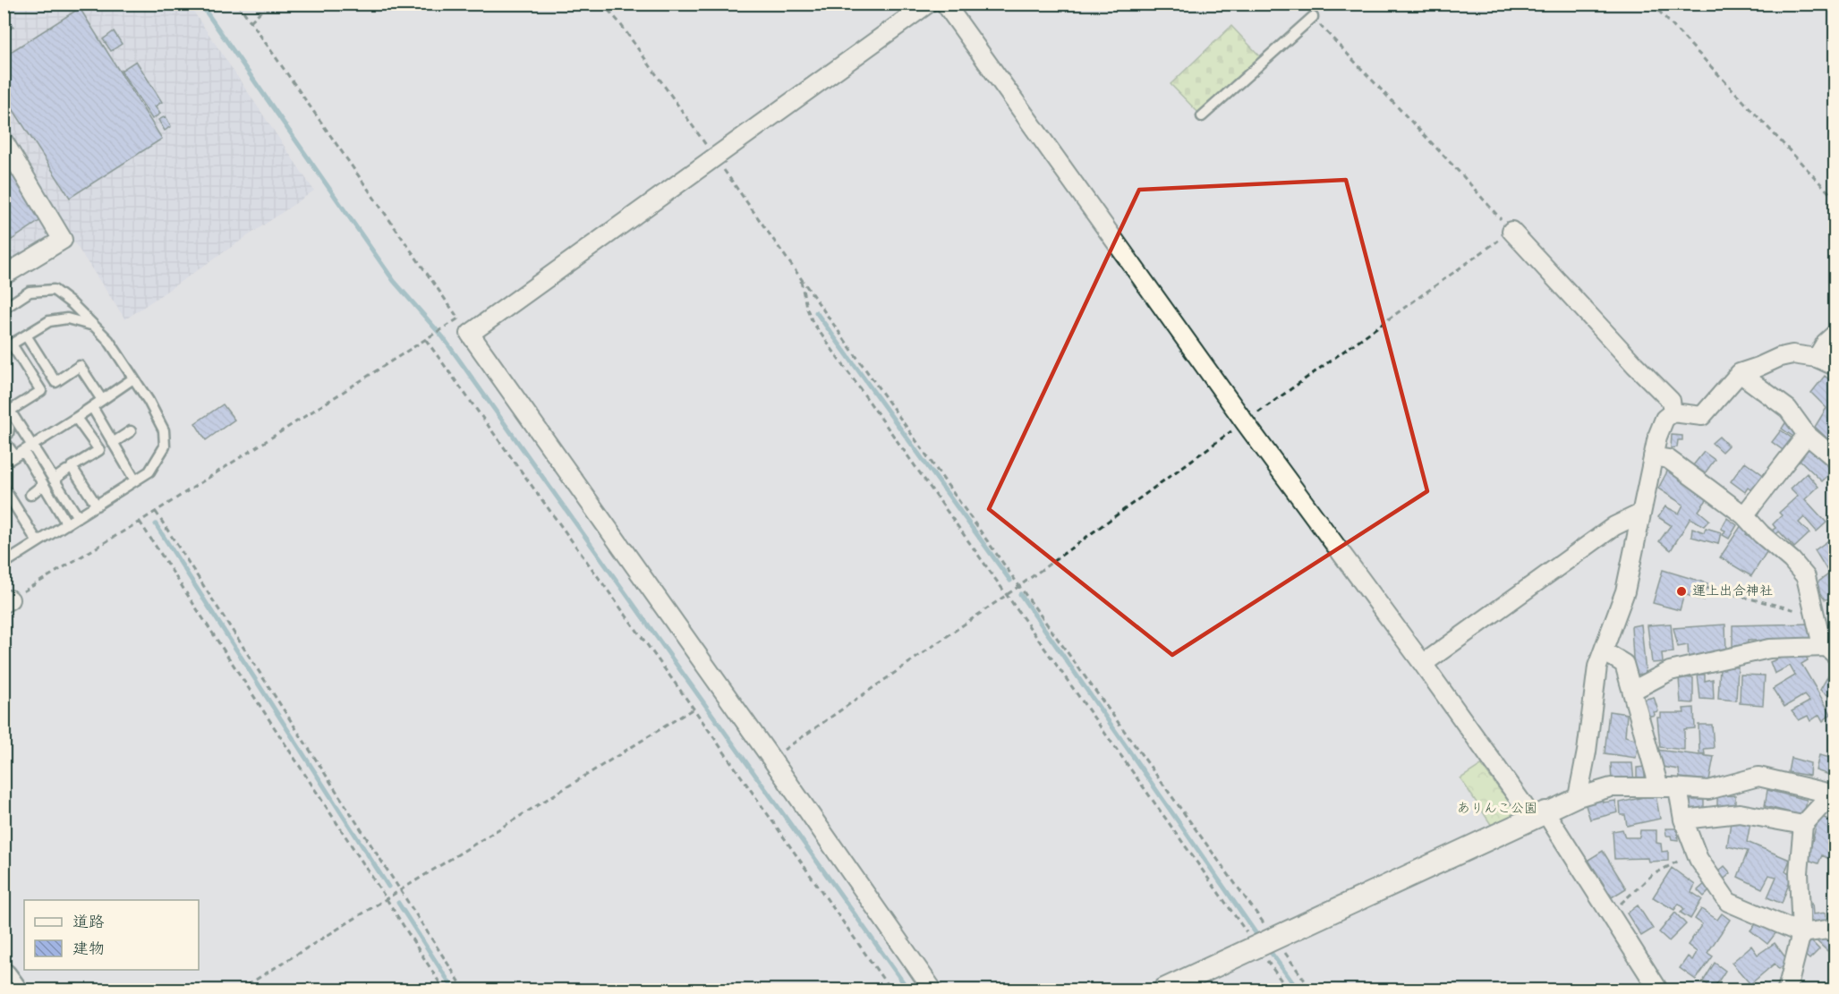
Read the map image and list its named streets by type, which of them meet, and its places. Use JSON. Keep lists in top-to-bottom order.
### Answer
{
  "parks": ["ありんこ公園"],
  "places": ["運上出合神社"],
  "legend": ["道路", "建物"]
}
